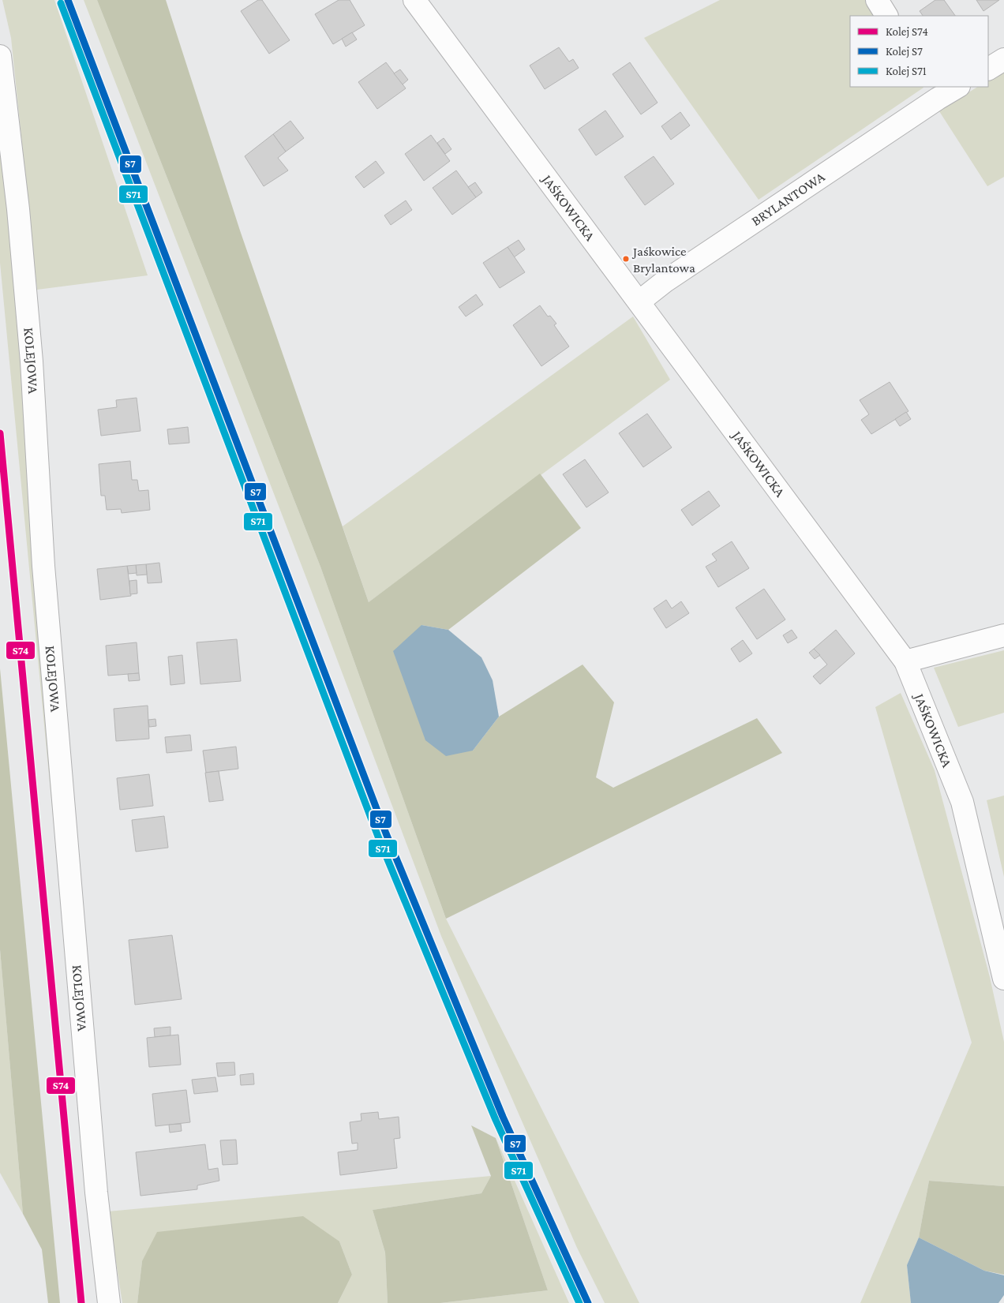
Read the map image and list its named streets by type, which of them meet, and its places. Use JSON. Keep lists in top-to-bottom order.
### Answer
{
  "streets": {
    "street": ["BRYLANTOWA", "JAŚKOWICKA", "KOLEJOWA"]
  },
  "crossings": [
    ["BRYLANTOWA", "JAŚKOWICKA"]
  ],
  "places": ["Jaśkowice Brylantowa"],
  "lines": ["rail line S7", "rail line S71", "rail line S74"],
  "legend": ["Kolej S74", "Kolej S7", "Kolej S71"]
}
